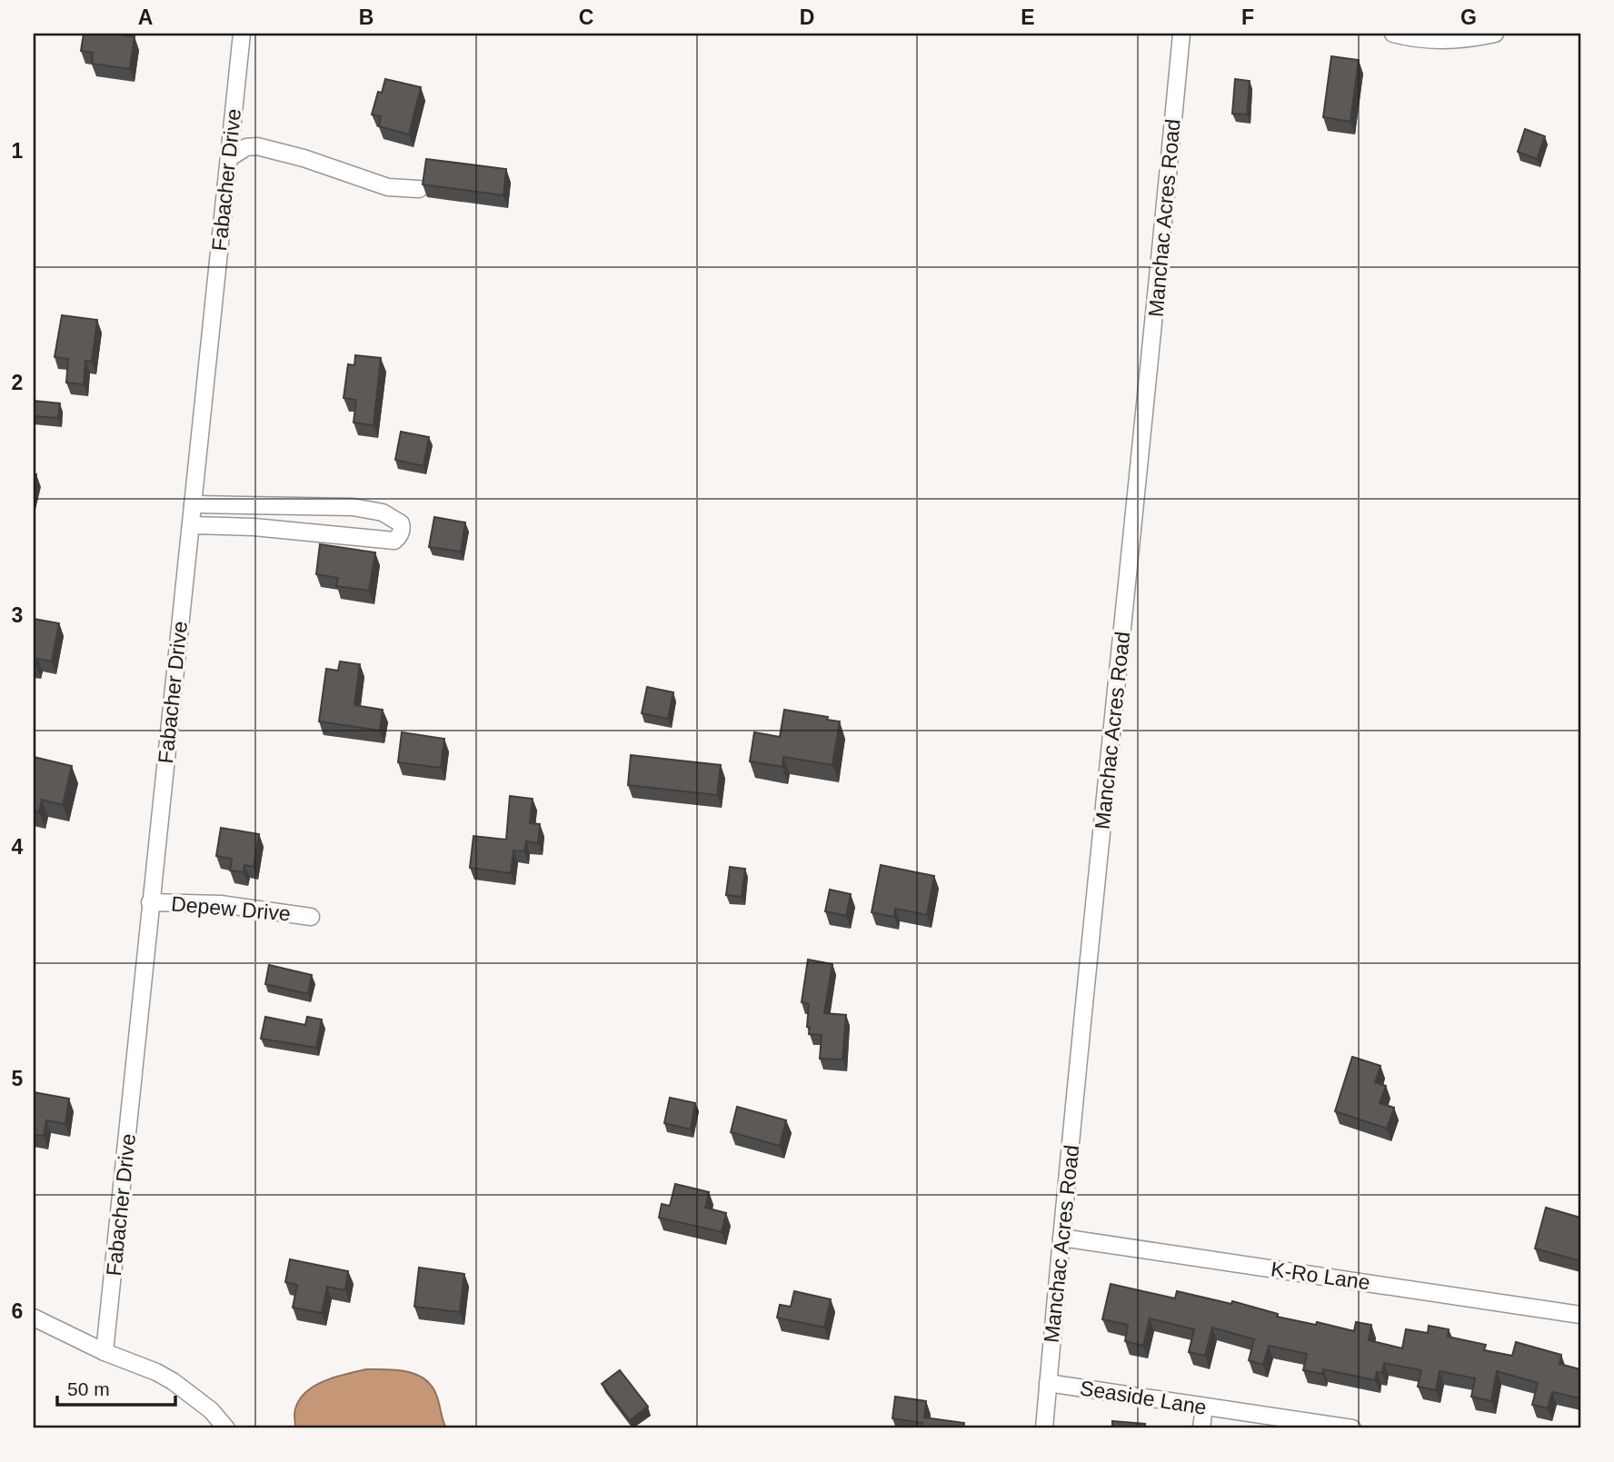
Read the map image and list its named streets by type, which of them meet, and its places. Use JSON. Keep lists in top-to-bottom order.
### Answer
{
  "streets": {
    "street": [
      "Fabacher Drive",
      "Manchac Acres Road",
      "Depew Drive",
      "K-Ro Lane",
      "Seaside Lane"
    ]
  },
  "crossings": [
    ["Fabacher Drive", "Depew Drive"],
    ["Manchac Acres Road", "K-Ro Lane"],
    ["Manchac Acres Road", "Seaside Lane"]
  ],
  "scale_bar": "50 m",
  "grid": {
    "columns": [
      "A",
      "B",
      "C",
      "D",
      "E",
      "F",
      "G"
    ],
    "rows": [
      "1",
      "2",
      "3",
      "4",
      "5",
      "6"
    ]
  }
}
